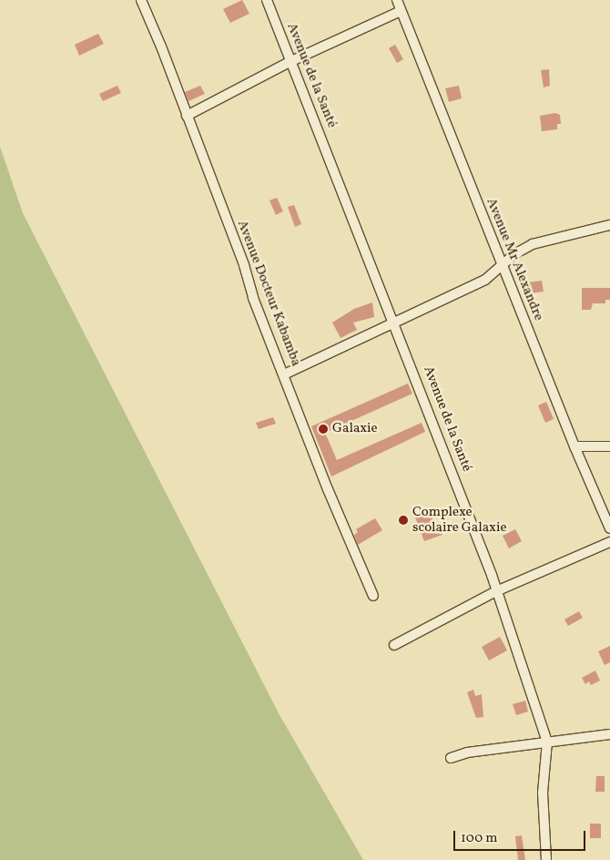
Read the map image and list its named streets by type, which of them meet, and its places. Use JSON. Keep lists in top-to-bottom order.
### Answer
{
  "streets": {
    "street": ["Avenue de la Santé", "Avenue Mr Alexandre", "Avenue Docteur Kabamba"]
  },
  "places": ["Galaxie", "Complexe scolaire Galaxie"],
  "scale_bar": "100 m"
}
